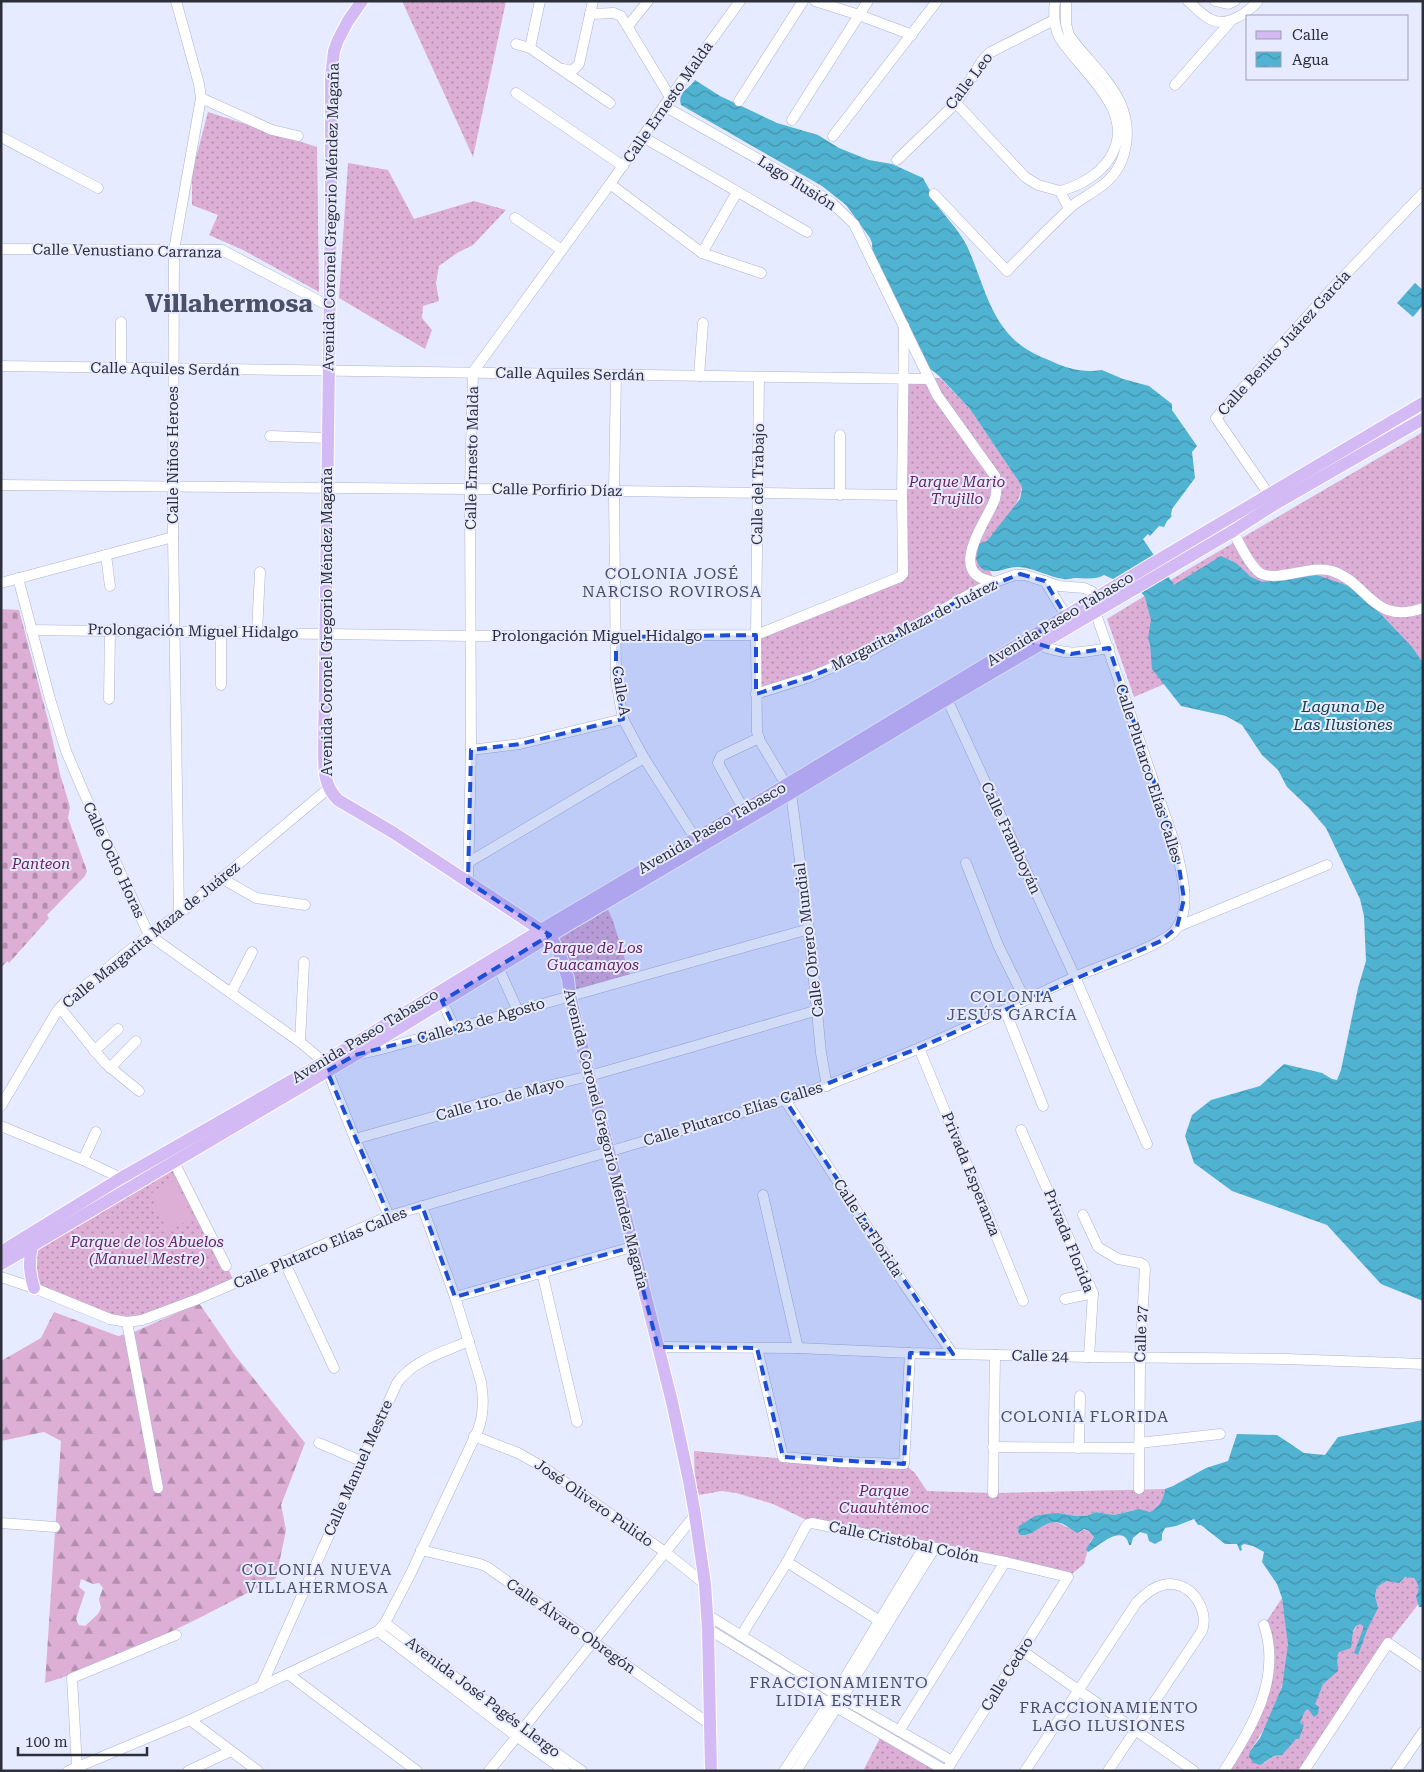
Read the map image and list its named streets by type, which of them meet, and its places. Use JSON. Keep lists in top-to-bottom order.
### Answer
{
  "streets": {
    "main road": ["Avenida Coronel Gregorio Méndez Magaña", "Avenida Paseo Tabasco"],
    "street": [
      "Calle Leo",
      "Calle Ernesto Malda",
      "Lago Ilusión",
      "Calle Venustiano Carranza",
      "Calle Benito Juárez García",
      "Calle Aquiles Serdán",
      "Calle Niños Heroes",
      "Calle del Trabajo",
      "Calle Porfirio Díaz",
      "Margarita Maza de Juárez",
      "Prolongación Miguel Hidalgo",
      "Calle A",
      "Calle Plutarco Elías Calles",
      "Calle Framboyán",
      "Calle Ocho Horas",
      "Calle Margarita Maza de Juárez",
      "Calle Obrero Mundial",
      "Calle 23 de Agosto",
      "Calle 1ro. de Mayo",
      "Privada Esperanza",
      "Calle La Florida",
      "Privada Florida",
      "Calle 27",
      "Calle 24",
      "Calle Manuel Mestre",
      "José Olivero Pulido",
      "Calle Cristóbal Colón",
      "Calle Álvaro Obregón",
      "Calle Cedro",
      "Avenida José Pagés Llergo"
    ]
  },
  "crossings": [
    ["Calle Ernesto Malda", "Lago Ilusión"],
    ["Calle Ernesto Malda", "Avenida Coronel Gregorio Méndez Magaña"],
    ["Calle Ernesto Malda", "Calle Aquiles Serdán"],
    ["Calle Ernesto Malda", "Calle Porfirio Díaz"],
    ["Calle Ernesto Malda", "Prolongación Miguel Hidalgo"],
    ["Lago Ilusión", "Calle Aquiles Serdán"],
    ["Lago Ilusión", "Margarita Maza de Juárez"],
    ["Lago Ilusión", "Prolongación Miguel Hidalgo"],
    ["Avenida Coronel Gregorio Méndez Magaña", "Calle Venustiano Carranza"],
    ["Avenida Coronel Gregorio Méndez Magaña", "Calle Aquiles Serdán"],
    ["Avenida Coronel Gregorio Méndez Magaña", "Calle Porfirio Díaz"],
    ["Avenida Coronel Gregorio Méndez Magaña", "Avenida Paseo Tabasco"],
    ["Avenida Coronel Gregorio Méndez Magaña", "Prolongación Miguel Hidalgo"],
    ["Avenida Coronel Gregorio Méndez Magaña", "Calle Plutarco Elías Calles"],
    ["Avenida Coronel Gregorio Méndez Magaña", "Calle Margarita Maza de Juárez"],
    ["Avenida Coronel Gregorio Méndez Magaña", "Calle 23 de Agosto"],
    ["Avenida Coronel Gregorio Méndez Magaña", "Calle 1ro. de Mayo"],
    ["Avenida Coronel Gregorio Méndez Magaña", "Calle 24"],
    ["Avenida Coronel Gregorio Méndez Magaña", "José Olivero Pulido"],
    ["Avenida Coronel Gregorio Méndez Magaña", "Calle Álvaro Obregón"],
    ["Calle Venustiano Carranza", "Calle Niños Heroes"],
    ["Calle Benito Juárez García", "Avenida Paseo Tabasco"],
    ["Calle Aquiles Serdán", "Calle Niños Heroes"],
    ["Calle Aquiles Serdán", "Calle del Trabajo"],
    ["Calle Aquiles Serdán", "Prolongación Miguel Hidalgo"],
    ["Calle Aquiles Serdán", "Calle A"],
    ["Calle Niños Heroes", "Calle Porfirio Díaz"],
    ["Calle Niños Heroes", "Prolongación Miguel Hidalgo"],
    ["Calle Niños Heroes", "Calle Margarita Maza de Juárez"],
    ["Calle del Trabajo", "Calle Porfirio Díaz"],
    ["Calle del Trabajo", "Avenida Paseo Tabasco"],
    ["Calle del Trabajo", "Margarita Maza de Juárez"],
    ["Calle del Trabajo", "Prolongación Miguel Hidalgo"],
    ["Calle del Trabajo", "Calle Obrero Mundial"],
    ["Calle Porfirio Díaz", "Prolongación Miguel Hidalgo"],
    ["Calle Porfirio Díaz", "Calle A"],
    ["Avenida Paseo Tabasco", "Margarita Maza de Juárez"],
    ["Avenida Paseo Tabasco", "Calle A"],
    ["Avenida Paseo Tabasco", "Calle Plutarco Elías Calles"],
    ["Avenida Paseo Tabasco", "Calle Framboyán"],
    ["Avenida Paseo Tabasco", "Calle Ocho Horas"],
    ["Avenida Paseo Tabasco", "Calle Obrero Mundial"],
    ["Avenida Paseo Tabasco", "Calle 23 de Agosto"],
    ["Prolongación Miguel Hidalgo", "Calle A"],
    ["Prolongación Miguel Hidalgo", "Calle Ocho Horas"],
    ["Calle Plutarco Elías Calles", "Calle Framboyán"],
    ["Calle Plutarco Elías Calles", "Calle Ocho Horas"],
    ["Calle Plutarco Elías Calles", "Calle Obrero Mundial"],
    ["Calle Plutarco Elías Calles", "Privada Esperanza"],
    ["Calle Plutarco Elías Calles", "Calle La Florida"],
    ["Calle Ocho Horas", "Calle Margarita Maza de Juárez"],
    ["Calle Ocho Horas", "Calle 1ro. de Mayo"],
    ["Calle Obrero Mundial", "Calle 23 de Agosto"],
    ["Calle Obrero Mundial", "Calle 1ro. de Mayo"],
    ["Calle La Florida", "Calle 24"],
    ["Privada Florida", "Calle 24"],
    ["Calle 27", "Calle 24"],
    ["Calle Cristóbal Colón", "Calle Cedro"]
  ],
  "districts": [
    "Villahermosa",
    "COLONIA JOSÉ NARCISO ROVIROSA",
    "COLONIA JESÚS GARCÍA",
    "COLONIA FLORIDA",
    "COLONIA NUEVA VILLAHERMOSA",
    "FRACCIONAMIENTO LIDIA ESTHER",
    "FRACCIONAMIENTO LAGO ILUSIONES"
  ],
  "water": ["Laguna De Las Ilusiones"],
  "parks": [
    "Parque Mario Trujillo",
    "Panteon",
    "Parque de Los Guacamayos",
    "Parque de los Abuelos (Manuel Mestre)",
    "Parque Cuauhtémoc"
  ],
  "legend": ["Calle", "Agua"],
  "scale_bar": "100 m"
}
